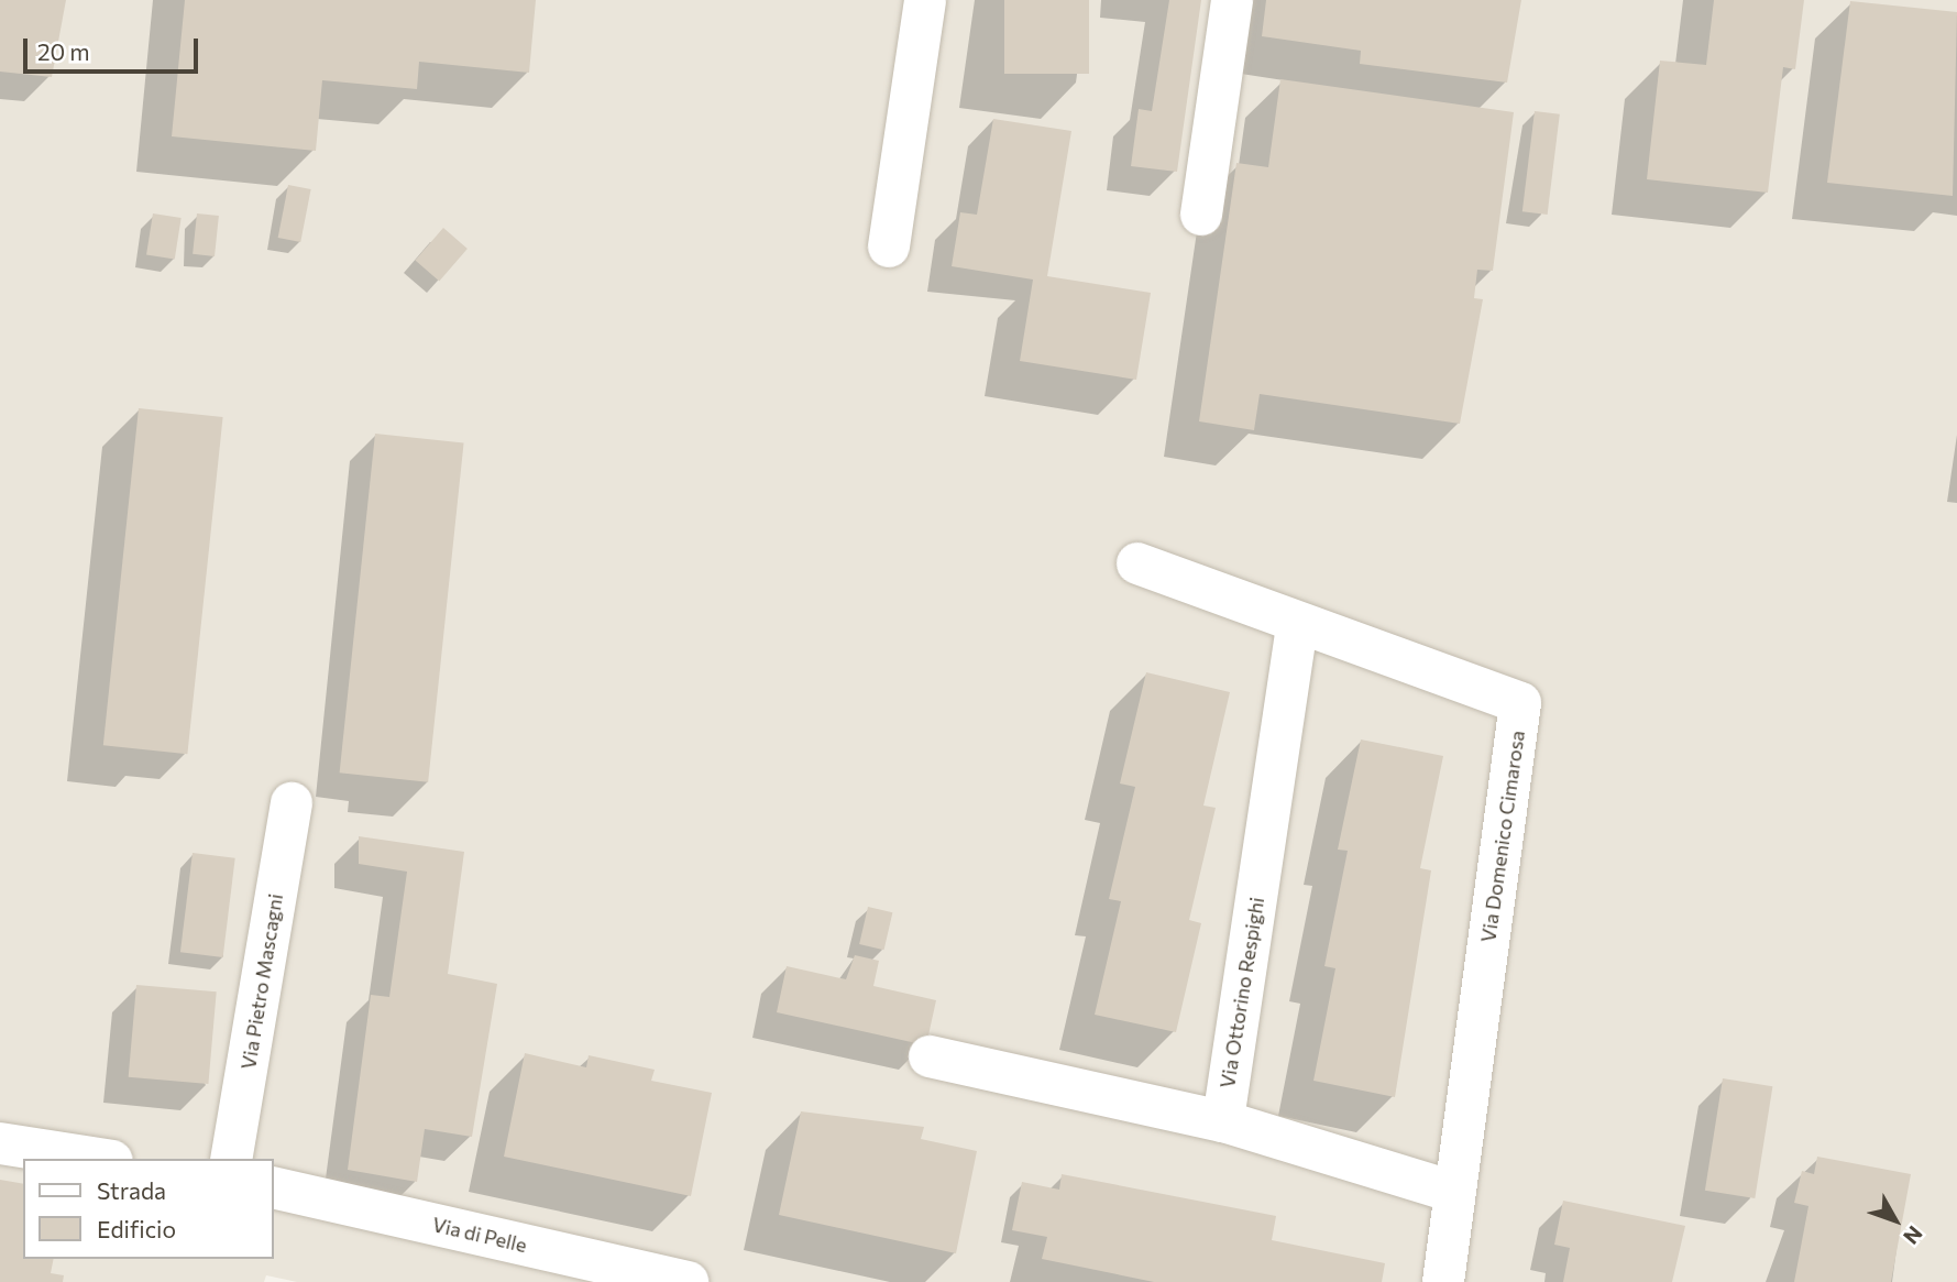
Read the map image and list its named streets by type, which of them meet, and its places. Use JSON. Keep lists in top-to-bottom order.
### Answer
{
  "streets": {
    "street": [
      "Via Domenico Cimarosa",
      "Via Pietro Mascagni",
      "Via Ottorino Respighi",
      "Via di Pelle"
    ]
  },
  "crossings": [
    ["Via Domenico Cimarosa", "Via Ottorino Respighi"]
  ],
  "legend": ["Strada", "Edificio"],
  "scale_bar": "20 m",
  "north": "bottom right"
}
